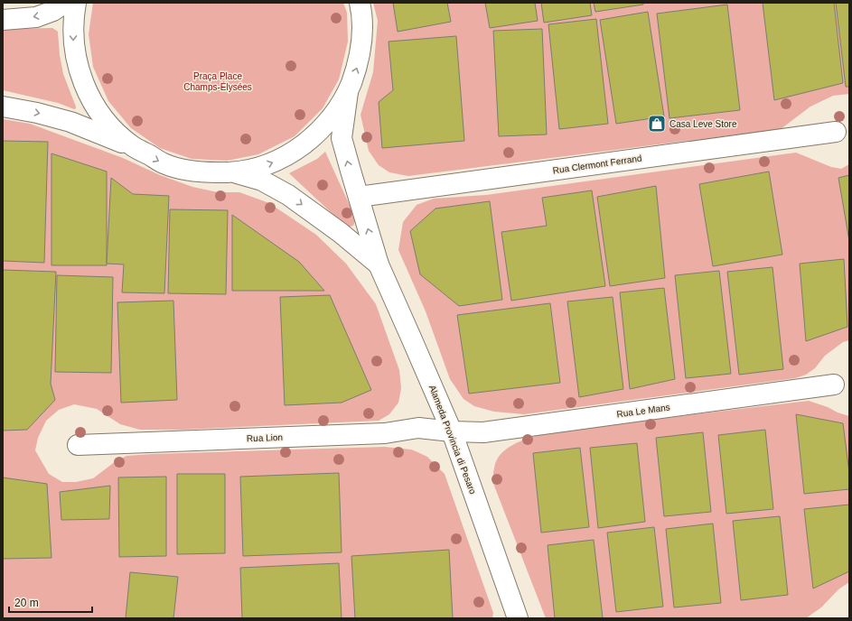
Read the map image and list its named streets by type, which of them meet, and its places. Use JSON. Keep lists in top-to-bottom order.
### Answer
{
  "streets": {
    "street": [
      "Rua Clermont Ferrand",
      "Rua Le Mans",
      "Rua Lion",
      "Alameda Provincia di Pesaro"
    ]
  },
  "crossings": [
    ["Rua Clermont Ferrand", "Alameda Provincia di Pesaro"],
    ["Rua Le Mans", "Rua Lion"],
    ["Rua Le Mans", "Alameda Provincia di Pesaro"],
    ["Rua Lion", "Alameda Provincia di Pesaro"]
  ],
  "parks": ["Praça Place Champs-Élysées"],
  "places": {
    "shop": ["Casa Leve Store"]
  },
  "scale_bar": "20 m"
}
